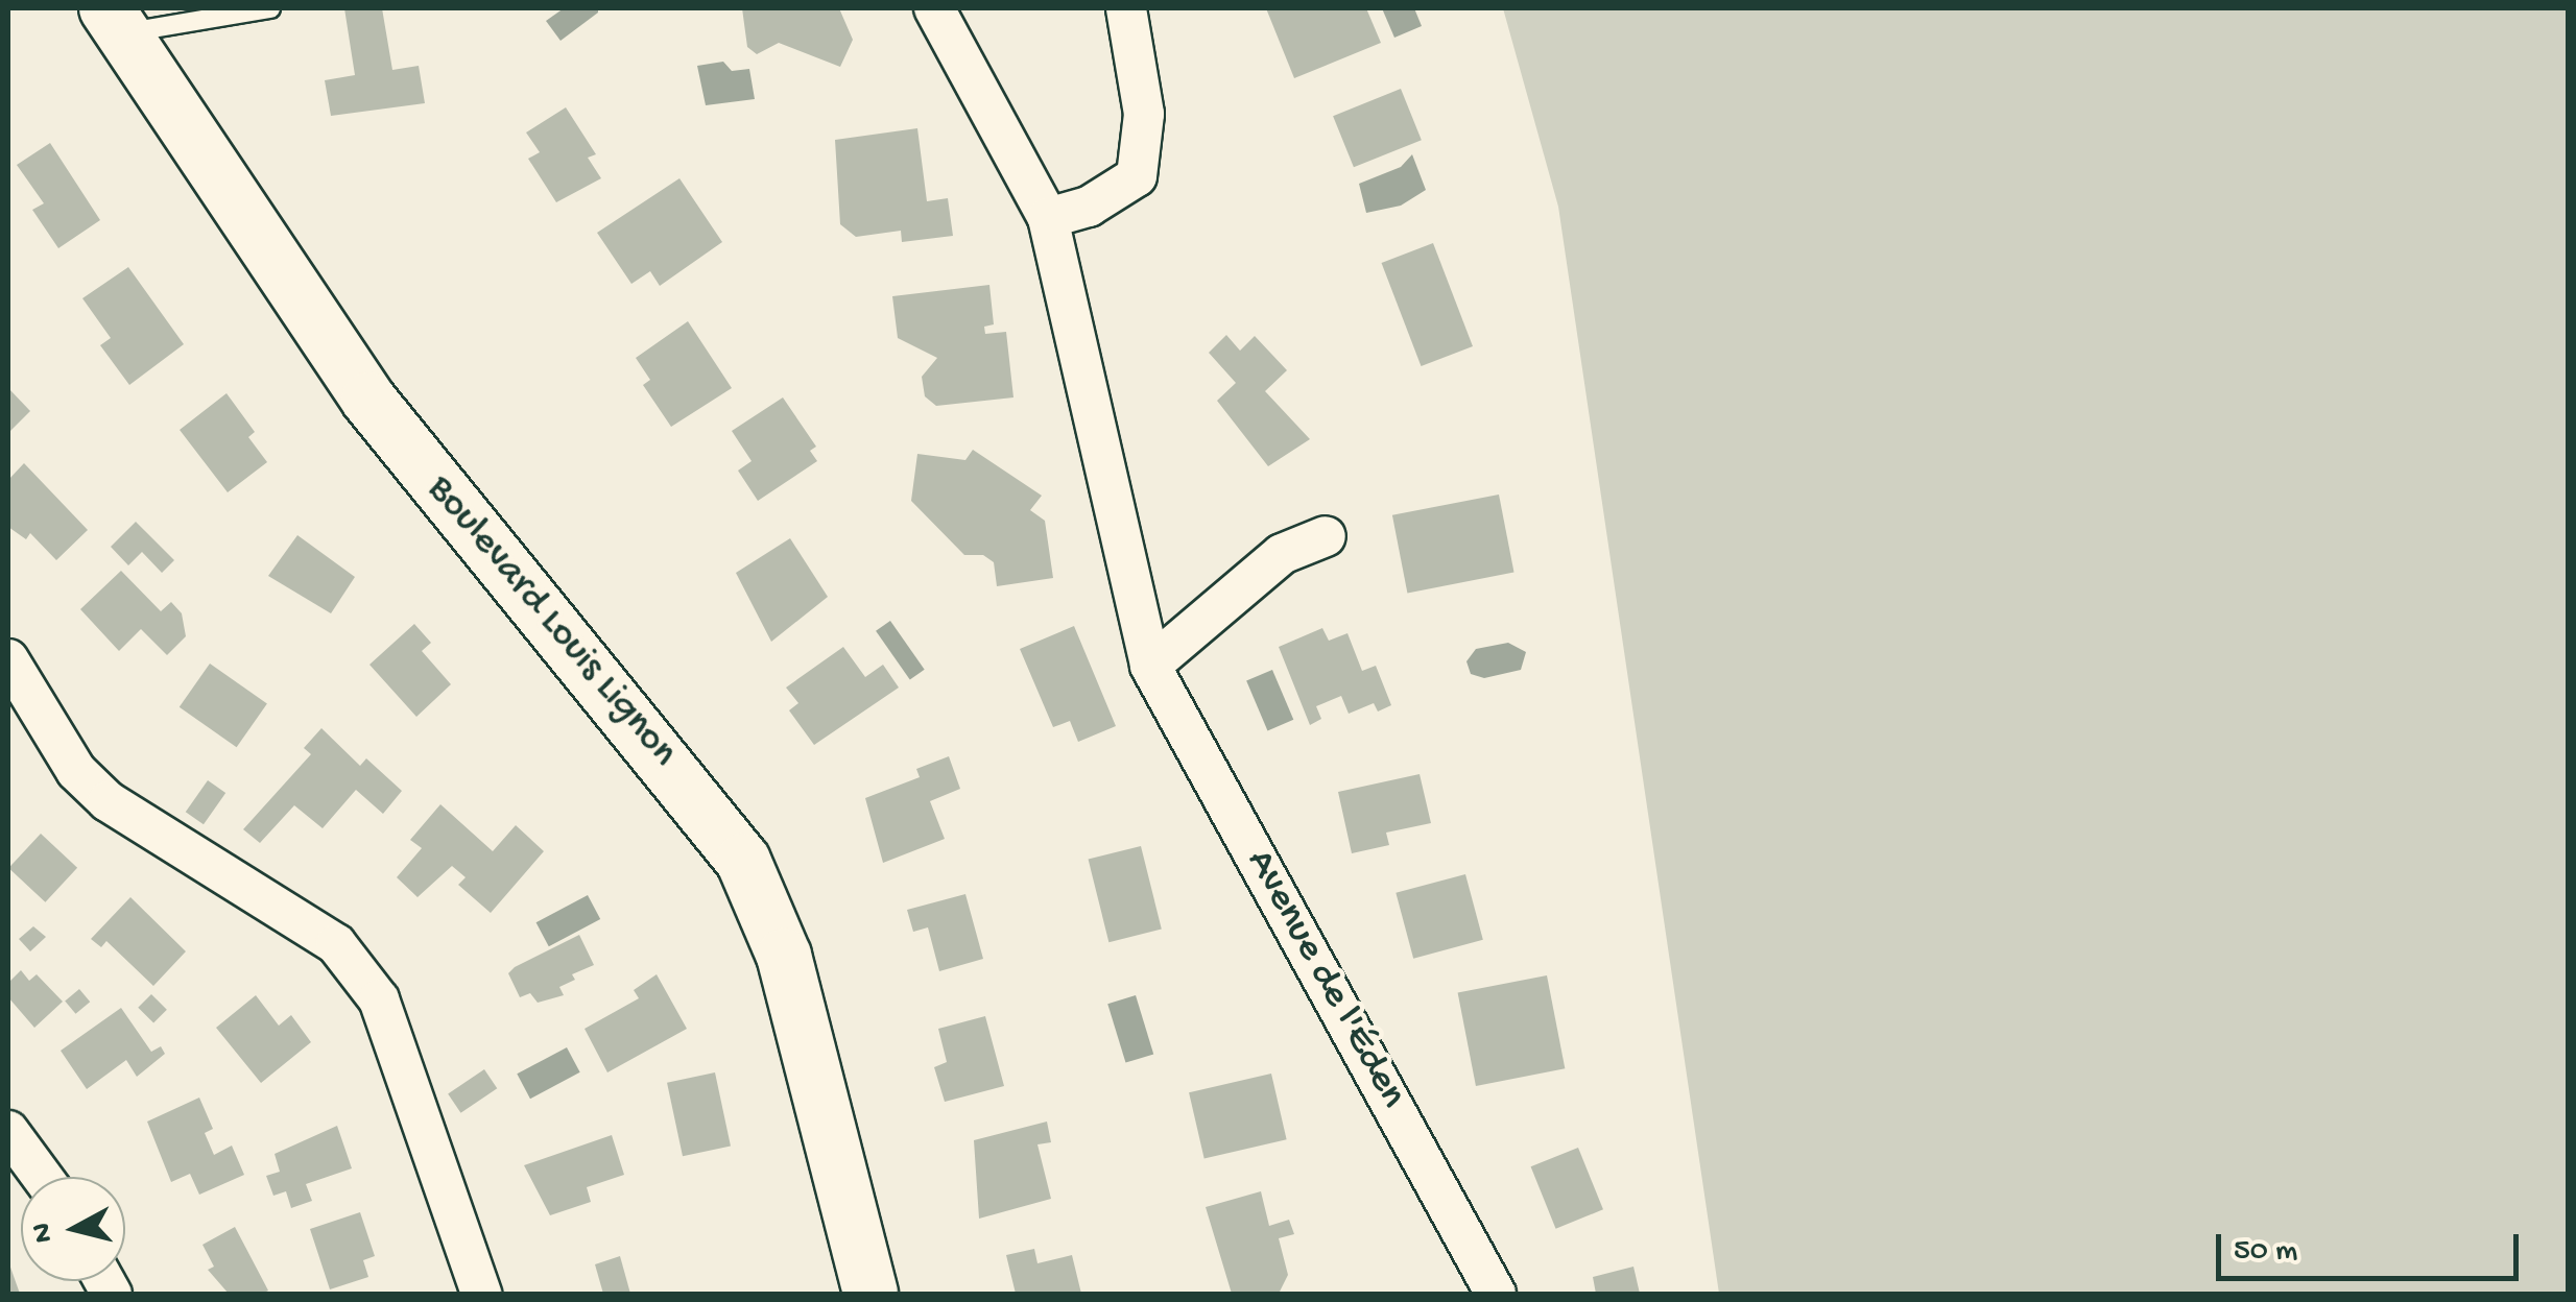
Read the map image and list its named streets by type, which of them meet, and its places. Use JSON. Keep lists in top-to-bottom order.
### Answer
{
  "streets": {
    "main road": ["Boulevard Louis Lignon"],
    "street": ["Avenue de l'Éden"]
  },
  "scale_bar": "50 m",
  "north": "left"
}
